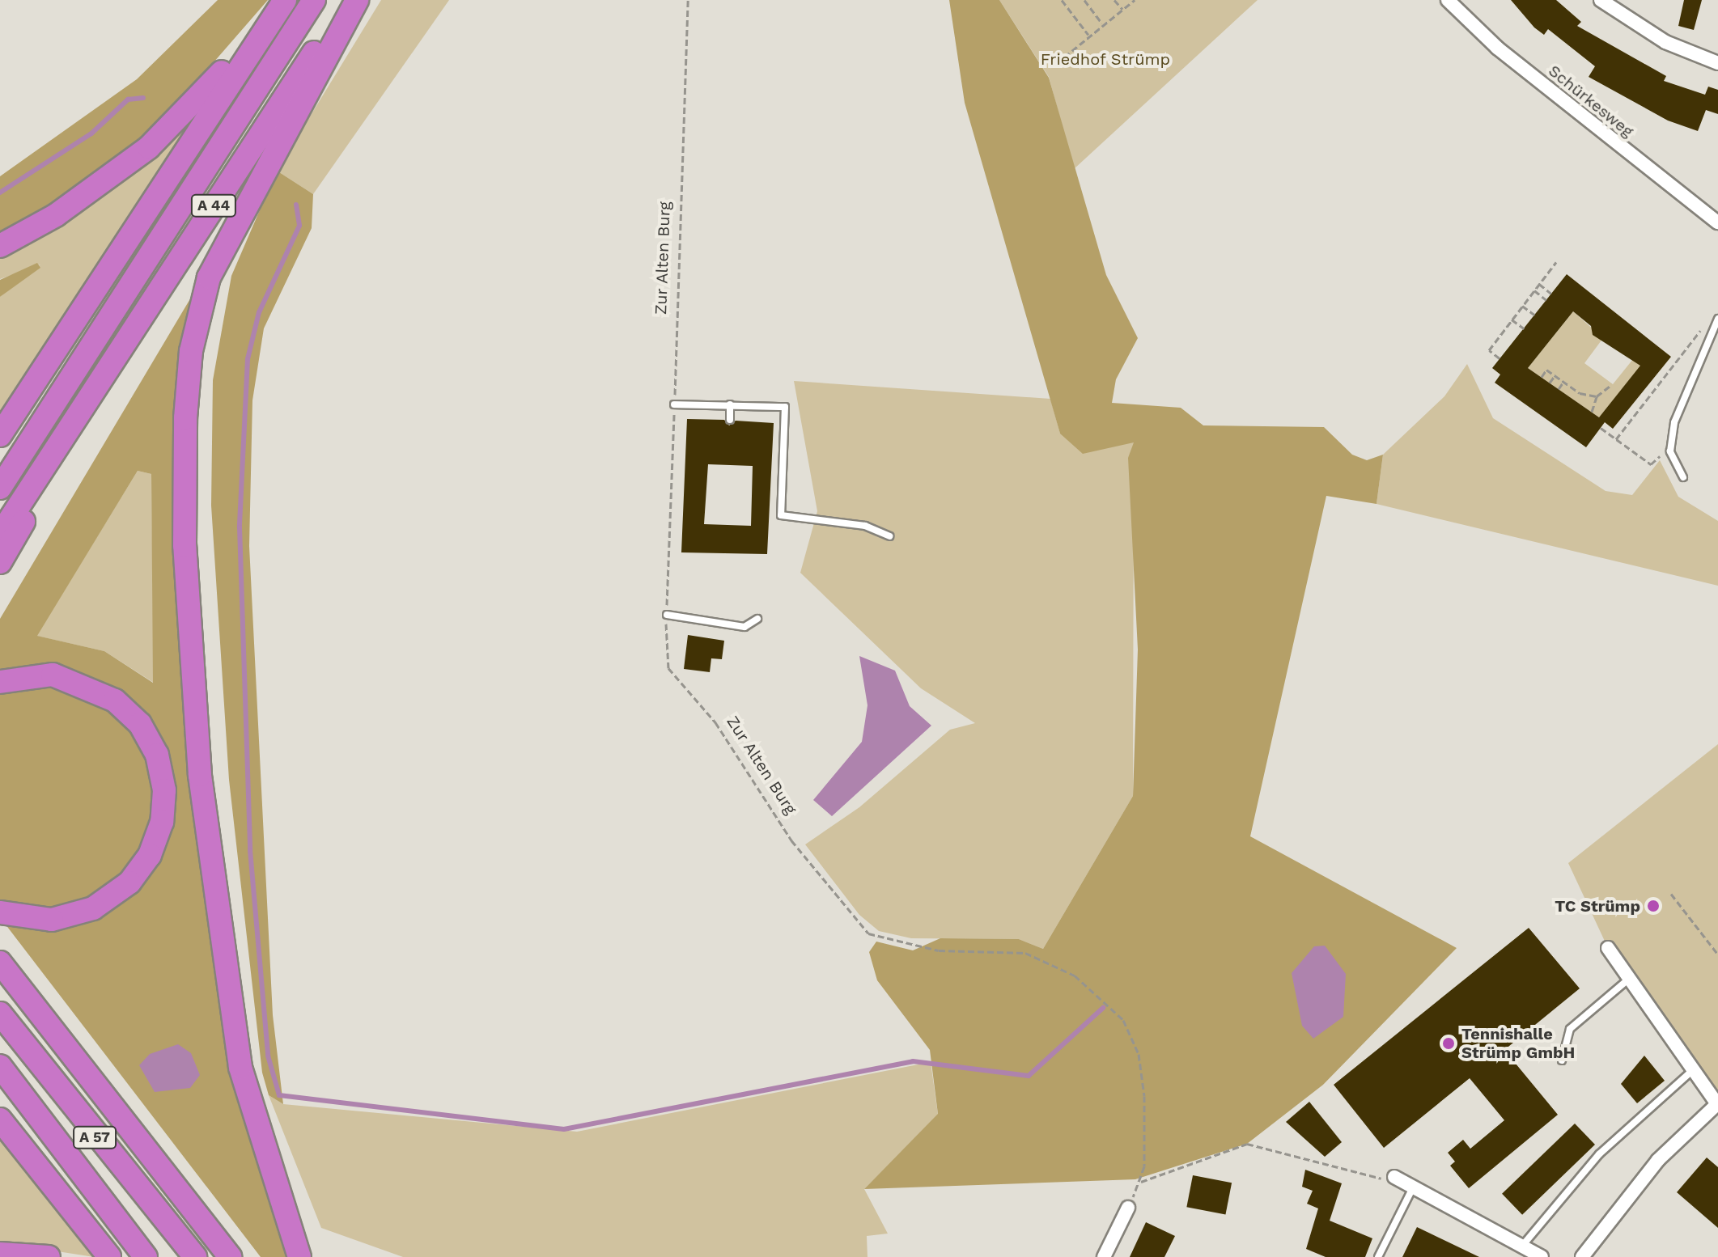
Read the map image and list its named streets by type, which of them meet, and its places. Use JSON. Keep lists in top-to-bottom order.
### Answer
{
  "streets": {
    "highway": ["A 44", "A 57"],
    "street": ["Schürkesweg"],
    "path": ["Zur Alten Burg"]
  },
  "parks": ["Friedhof Strümp"],
  "places": ["TC Strümp", "Tennishalle Strümp GmbH"]
}
